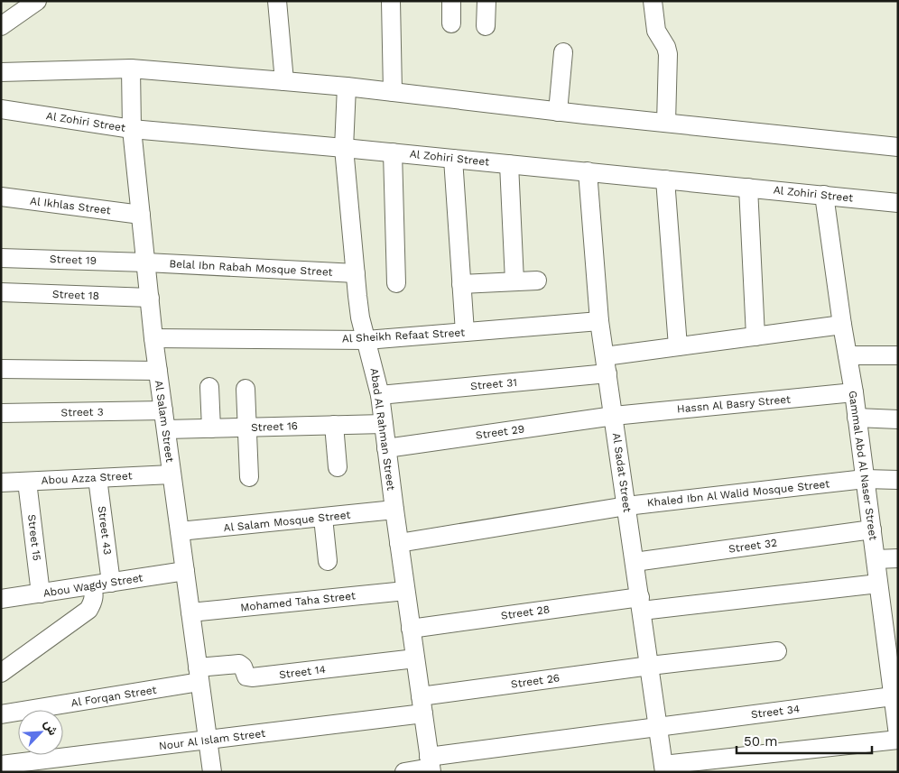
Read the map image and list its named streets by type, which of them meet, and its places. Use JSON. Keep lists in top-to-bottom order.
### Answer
{
  "streets": {
    "street": [
      "Al Zohiri Street",
      "Al Ikhlas Street",
      "Street 19",
      "Belal Ibn Rabah Mosque Street",
      "Street 18",
      "Al Sheikh Refaat Street",
      "Street 31",
      "Hassn Al Basry Street",
      "Street 3",
      "Al Salam Street",
      "Street 16",
      "Abad Al Rahman Street",
      "Street 29",
      "Gammal Abd Al Naser Street",
      "Al Sadat Street",
      "Abou Azza Street",
      "Khaled Ibn Al Walid Mosque Street",
      "Al Salam Mosque Street",
      "Street 43",
      "Street 15",
      "Street 32",
      "Abou Wagdy Street",
      "Mohamed Taha Street",
      "Street 28",
      "Street 14",
      "Street 26",
      "Al Forqan Street",
      "Street 34",
      "Nour Al Islam Street"
    ]
  },
  "crossings": [
    ["Al Zohiri Street", "Al Salam Street"],
    ["Al Zohiri Street", "Abad Al Rahman Street"],
    ["Al Zohiri Street", "Gammal Abd Al Naser Street"],
    ["Al Zohiri Street", "Al Sadat Street"],
    ["Al Ikhlas Street", "Al Salam Street"],
    ["Street 19", "Belal Ibn Rabah Mosque Street"],
    ["Street 19", "Al Salam Street"],
    ["Belal Ibn Rabah Mosque Street", "Al Salam Street"],
    ["Belal Ibn Rabah Mosque Street", "Abad Al Rahman Street"],
    ["Street 18", "Al Salam Street"],
    ["Al Sheikh Refaat Street", "Al Salam Street"],
    ["Al Sheikh Refaat Street", "Abad Al Rahman Street"],
    ["Al Sheikh Refaat Street", "Al Sadat Street"],
    ["Street 31", "Abad Al Rahman Street"],
    ["Street 31", "Gammal Abd Al Naser Street"],
    ["Street 31", "Al Sadat Street"],
    ["Hassn Al Basry Street", "Street 29"],
    ["Hassn Al Basry Street", "Gammal Abd Al Naser Street"],
    ["Hassn Al Basry Street", "Al Sadat Street"],
    ["Street 3", "Al Salam Street"],
    ["Al Salam Street", "Street 16"],
    ["Al Salam Street", "Abou Azza Street"],
    ["Al Salam Street", "Al Salam Mosque Street"],
    ["Al Salam Street", "Abou Wagdy Street"],
    ["Al Salam Street", "Mohamed Taha Street"],
    ["Al Salam Street", "Street 14"],
    ["Al Salam Street", "Al Forqan Street"],
    ["Al Salam Street", "Nour Al Islam Street"],
    ["Street 16", "Abad Al Rahman Street"],
    ["Abad Al Rahman Street", "Street 29"],
    ["Abad Al Rahman Street", "Khaled Ibn Al Walid Mosque Street"],
    ["Abad Al Rahman Street", "Al Salam Mosque Street"],
    ["Abad Al Rahman Street", "Mohamed Taha Street"],
    ["Abad Al Rahman Street", "Street 28"],
    ["Abad Al Rahman Street", "Street 14"],
    ["Abad Al Rahman Street", "Street 26"],
    ["Abad Al Rahman Street", "Street 34"],
    ["Abad Al Rahman Street", "Nour Al Islam Street"],
    ["Street 29", "Al Sadat Street"],
    ["Gammal Abd Al Naser Street", "Khaled Ibn Al Walid Mosque Street"],
    ["Gammal Abd Al Naser Street", "Street 32"],
    ["Gammal Abd Al Naser Street", "Street 28"],
    ["Gammal Abd Al Naser Street", "Street 34"],
    ["Al Sadat Street", "Khaled Ibn Al Walid Mosque Street"],
    ["Al Sadat Street", "Street 32"],
    ["Al Sadat Street", "Street 28"],
    ["Al Sadat Street", "Street 26"],
    ["Al Sadat Street", "Street 34"],
    ["Abou Azza Street", "Street 43"],
    ["Abou Azza Street", "Street 15"],
    ["Street 43", "Abou Wagdy Street"],
    ["Street 15", "Abou Wagdy Street"],
    ["Street 14", "Al Forqan Street"],
    ["Street 26", "Nour Al Islam Street"]
  ],
  "scale_bar": "50 m",
  "north": "top right"
}
